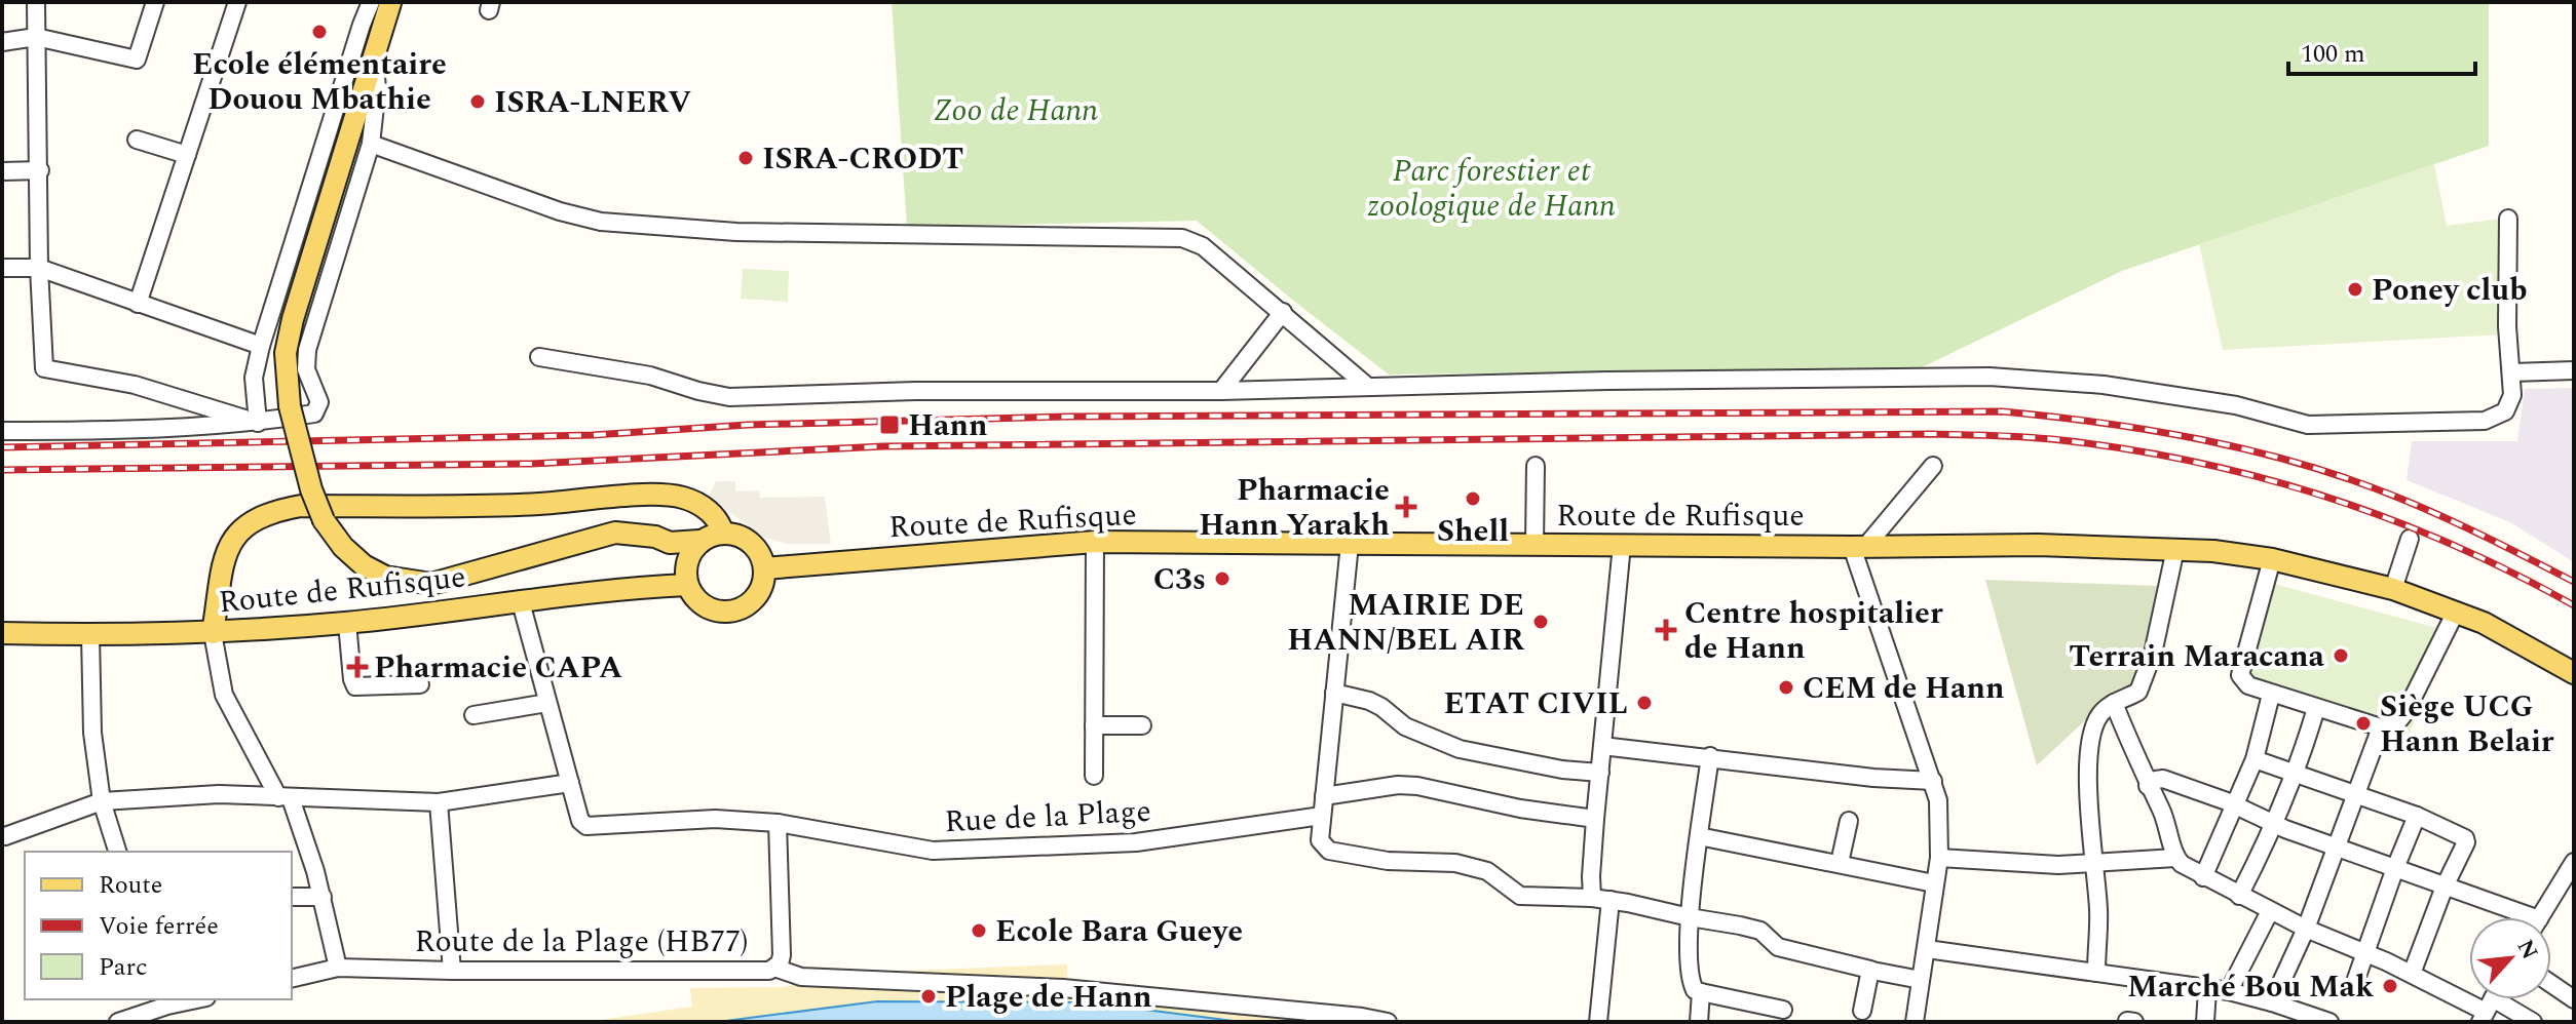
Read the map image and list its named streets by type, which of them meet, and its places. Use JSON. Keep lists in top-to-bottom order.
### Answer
{
  "streets": {
    "main road": ["Route de Rufisque"],
    "street": ["Rue de la Plage", "Route de la Plage (HB77)"]
  },
  "crossings": [
    ["Rue de la Plage", "Route de la Plage (HB77)"]
  ],
  "parks": ["Zoo de Hann", "Parc forestier et zoologique de Hann"],
  "places": {
    "other": [
      "Ecole élémentaire Douou Mbathie",
      "ISRA-LNERV",
      "ISRA-CRODT",
      "Poney club",
      "Shell",
      "C3s",
      "MAIRIE DE HANN/BEL AIR",
      "Terrain Maracana",
      "CEM de Hann",
      "ETAT CIVIL",
      "Siège UCG Hann Belair",
      "Ecole Bara Gueye",
      "Marché Bou Mak",
      "Plage de Hann"
    ],
    "transit": ["Hann"],
    "health": ["Pharmacie Hann Yarakh", "Centre hospitalier de Hann", "Pharmacie CAPA"]
  },
  "legend": ["Route", "Voie ferrée", "Parc"],
  "scale_bar": "100 m",
  "north": "top right"
}
